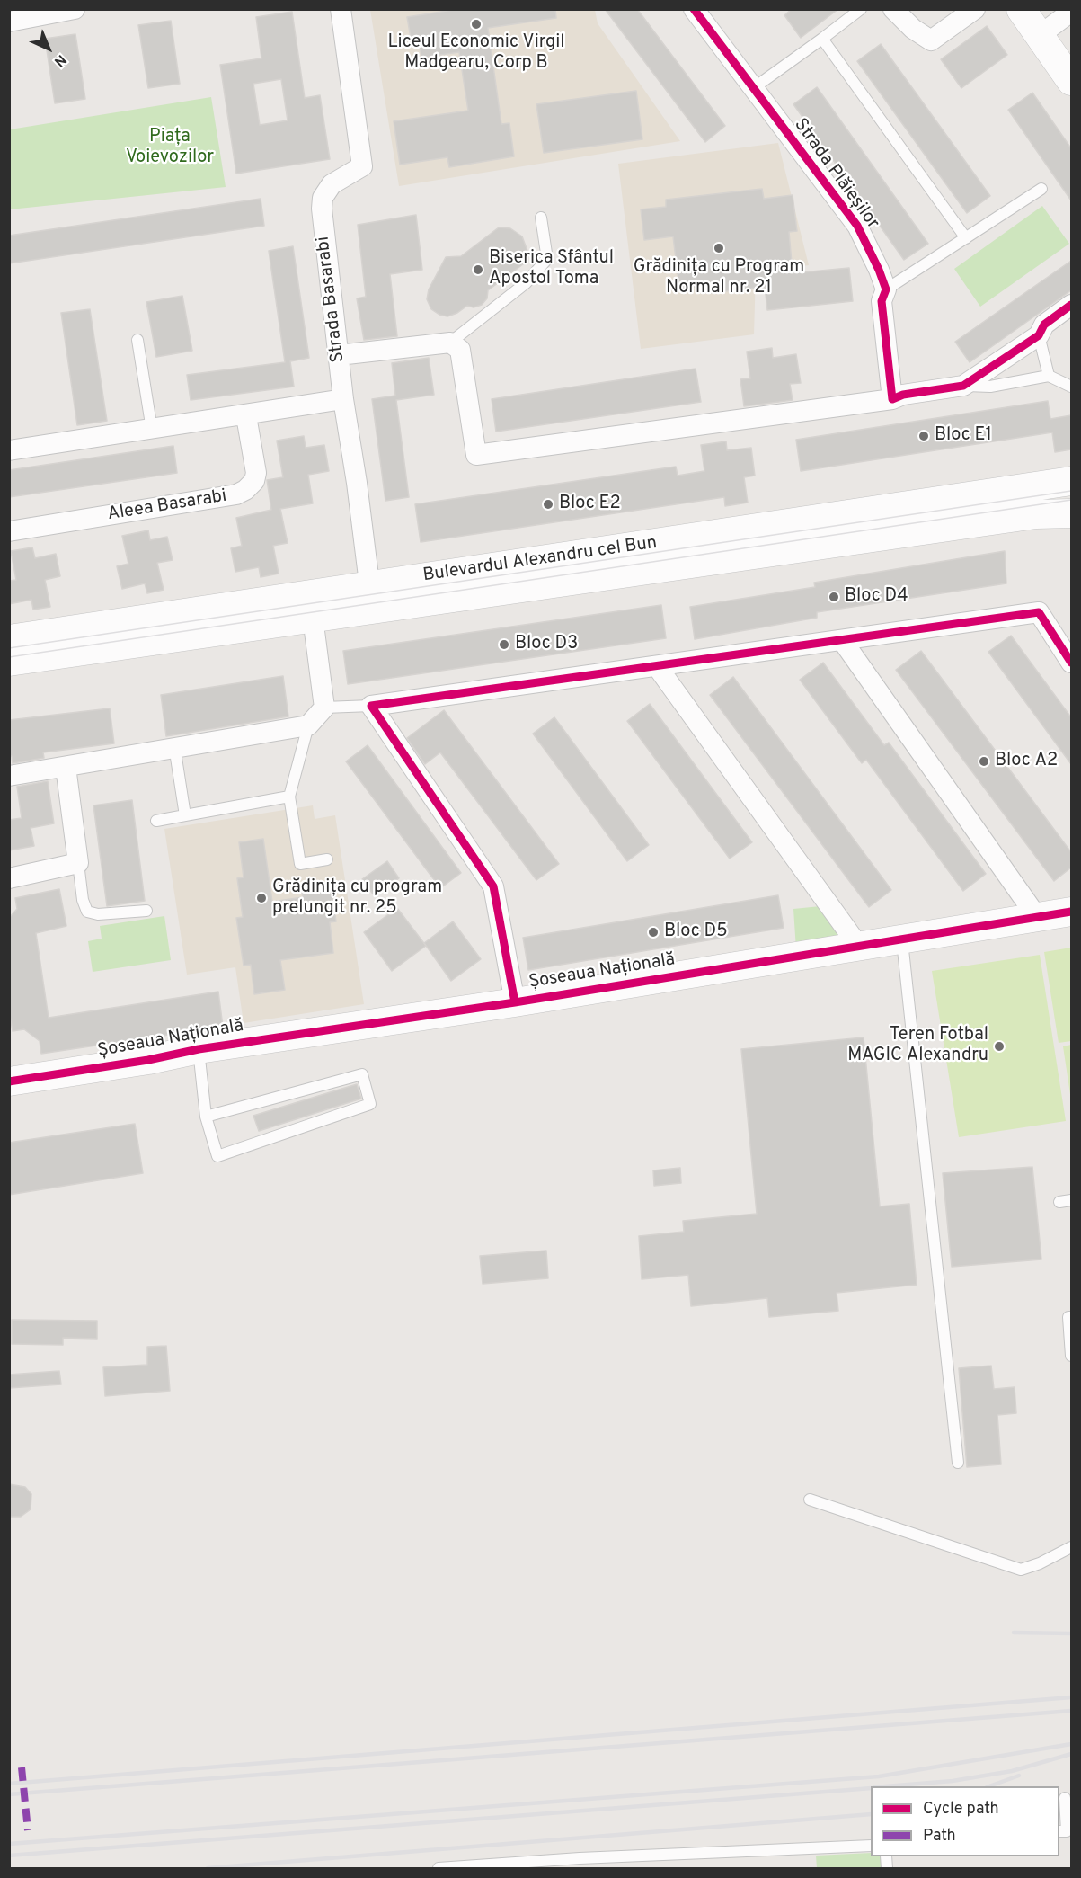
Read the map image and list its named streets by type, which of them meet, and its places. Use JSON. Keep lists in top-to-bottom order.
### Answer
{
  "streets": {
    "main road": ["Bulevardul Alexandru cel Bun", "Șoseaua Națională"],
    "street": ["Strada Plăieșilor", "Strada Basarabi", "Aleea Basarabi"]
  },
  "crossings": [
    ["Strada Basarabi", "Bulevardul Alexandru cel Bun"]
  ],
  "parks": ["Piața Voievozilor"],
  "places": [
    "Liceul Economic Virgil Madgearu, Corp B",
    "Grădinița cu Program Normal nr. 21",
    "Biserica Sfântul Apostol Toma",
    "Bloc E1",
    "Bloc E2",
    "Bloc D4",
    "Bloc D3",
    "Bloc A2",
    "Grădinița cu program prelungit nr. 25",
    "Bloc D5",
    "Teren Fotbal MAGIC Alexandru"
  ],
  "legend": ["Cycle path", "Path"],
  "north": "bottom right"
}
